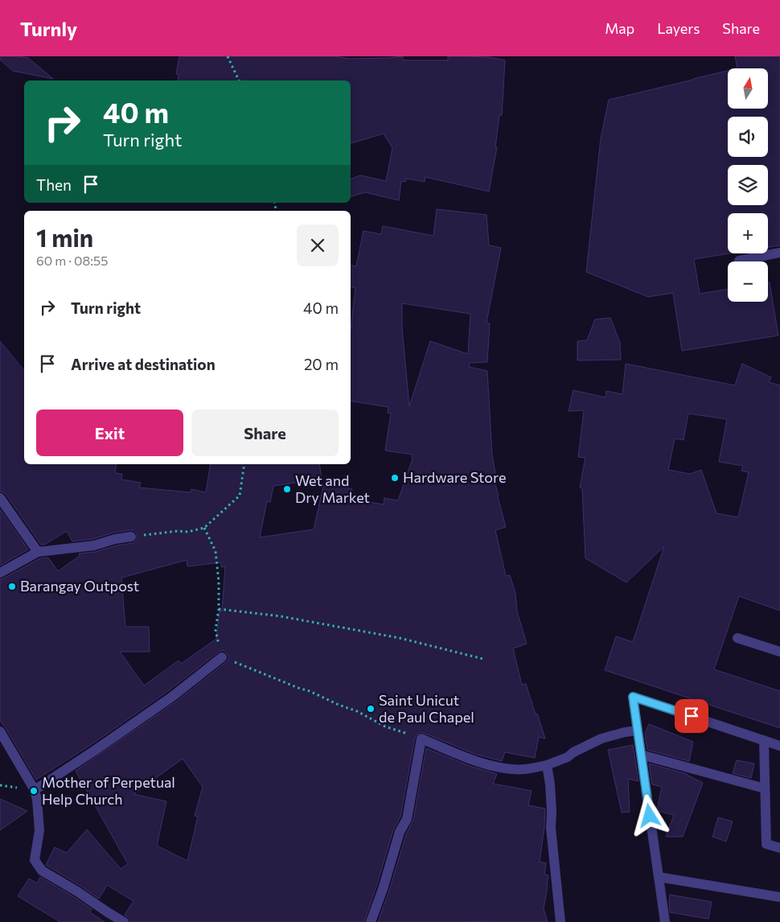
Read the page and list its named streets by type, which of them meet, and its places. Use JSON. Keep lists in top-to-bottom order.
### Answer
{
  "places": [
    "Hardware Store",
    "Wet and Dry Market",
    "Barangay Outpost",
    "Saint Unicut de Paul Chapel",
    "Mother of Perpetual Help Church"
  ],
  "north": "top",
  "page": {
    "header": "Turnly",
    "nav": ["Map", "Layers", "Share"],
    "map_buttons": ["+", "−"],
    "turn": ["40 m", "Turn right"],
    "then": "Then",
    "heading": ["1 min", "60 m · 08:55"],
    "list": [
      {
        "name": "Turn right",
        "value": "40 m"
      },
      {
        "name": "Arrive at destination",
        "value": "20 m"
      }
    ],
    "buttons": ["Exit", "Share"]
  }
}
